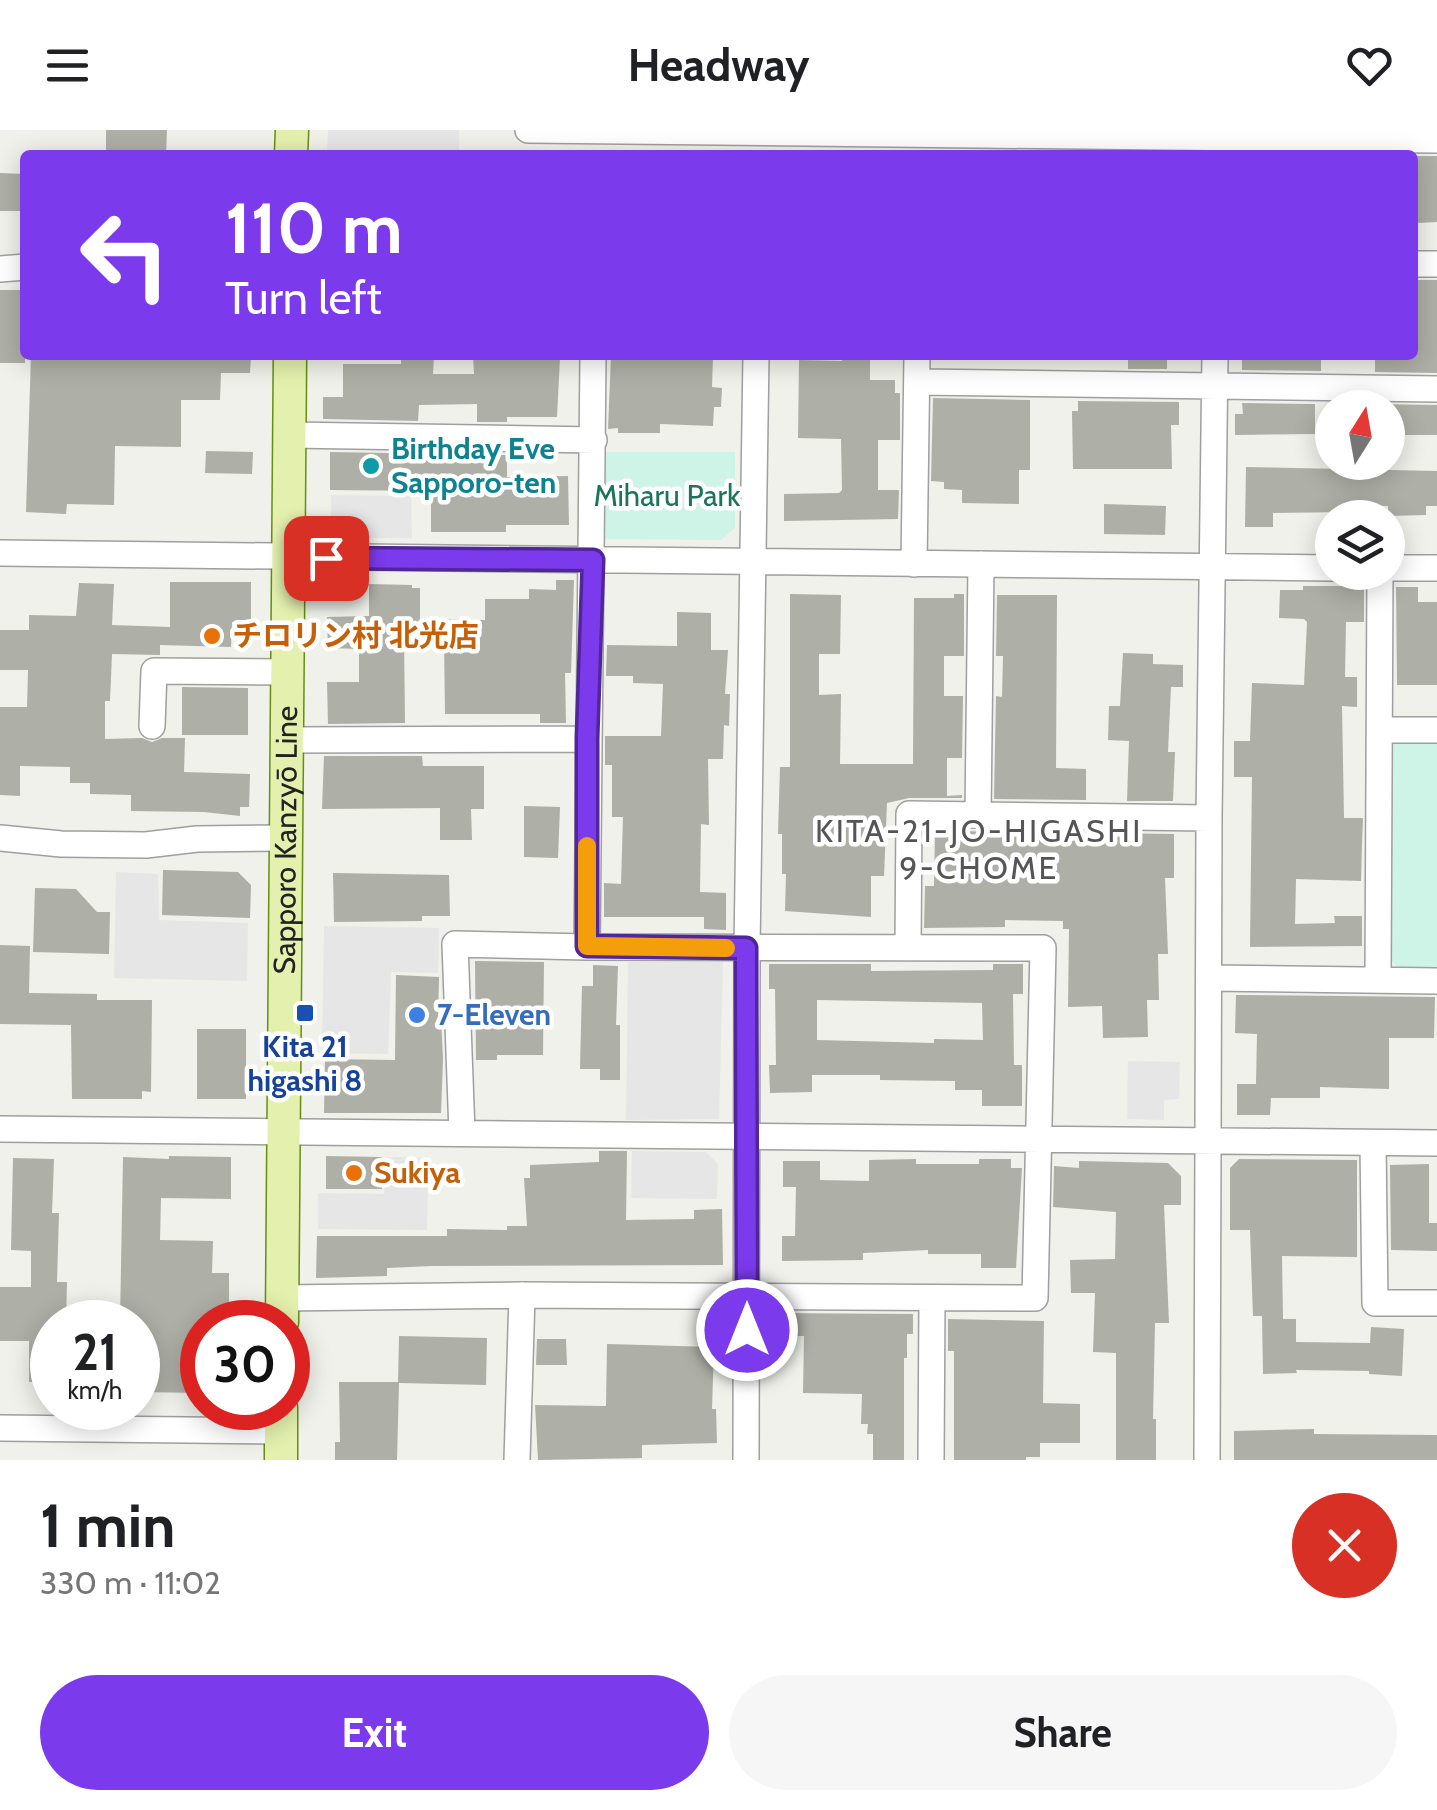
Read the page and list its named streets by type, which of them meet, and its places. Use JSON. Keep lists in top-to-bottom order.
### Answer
{
  "streets": {
    "main road": ["Sapporo Kanzyō Line"]
  },
  "districts": ["KITA-21-JO-HIGASHI 9-CHOME"],
  "parks": ["Miharu Park"],
  "places": {
    "other": [
      "Birthday Eve Sapporo-ten",
      "チロリン村 北光店",
      "7-Eleven",
      "Sukiya"
    ],
    "transit": ["Kita 21 higashi 8"]
  },
  "north": "top",
  "page": {
    "header": "Headway",
    "turn": ["110 m", "Turn left"],
    "speed": "21 km/h",
    "limit": "30",
    "heading": ["1 min", "330 m · 11:02"],
    "buttons": ["Exit", "Share"]
  }
}
